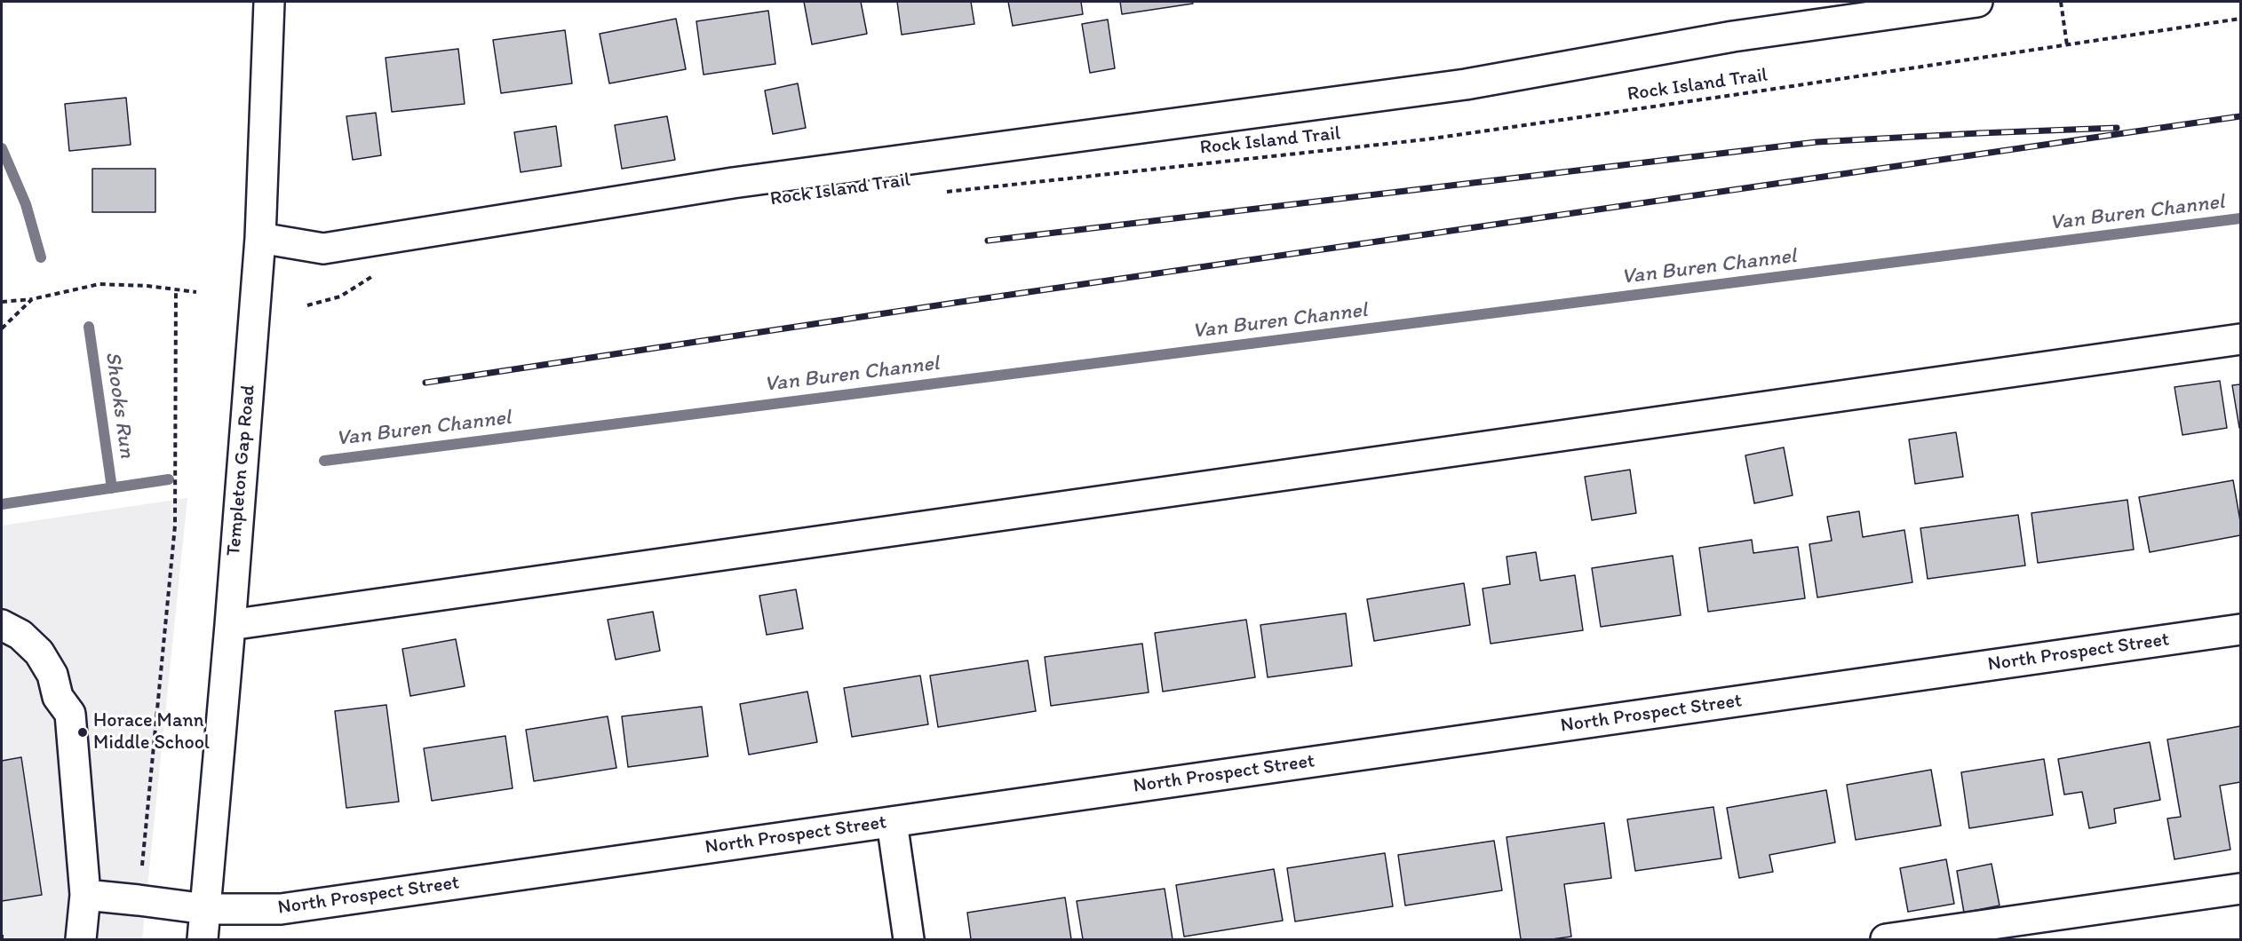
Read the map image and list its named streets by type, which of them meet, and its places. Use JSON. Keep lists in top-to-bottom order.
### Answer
{
  "streets": {
    "street": ["Templeton Gap Road", "North Prospect Street"],
    "path": ["Rock Island Trail"]
  },
  "crossings": [
    ["Templeton Gap Road", "North Prospect Street"]
  ],
  "water": ["Van Buren Channel", "Shooks Run"],
  "places": ["Horace Mann Middle School"]
}
